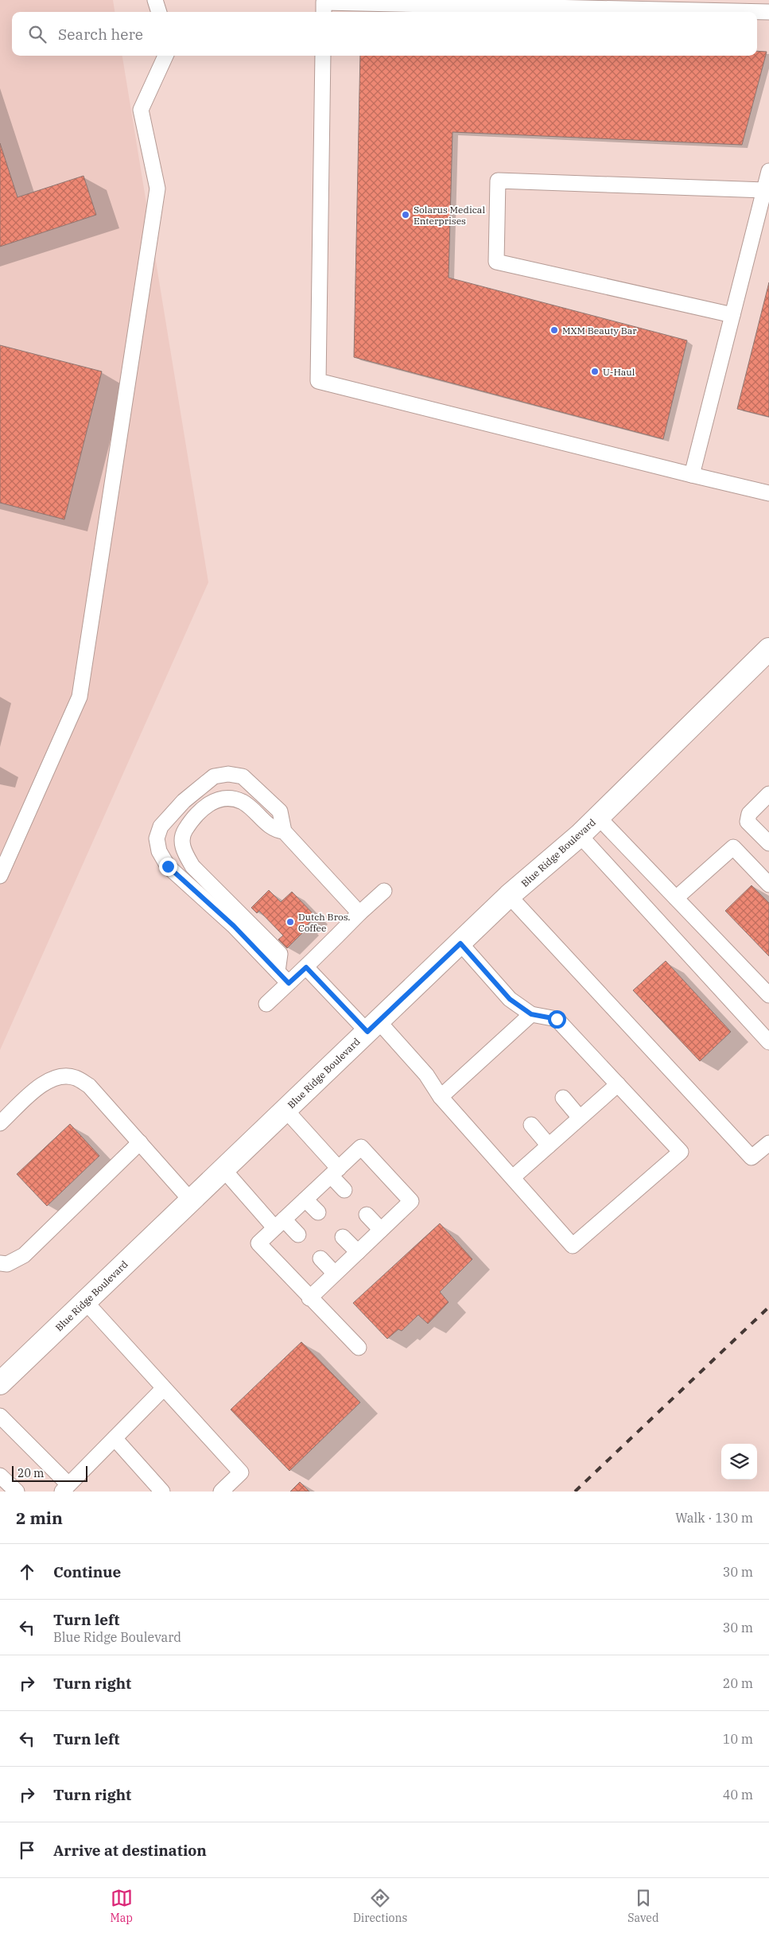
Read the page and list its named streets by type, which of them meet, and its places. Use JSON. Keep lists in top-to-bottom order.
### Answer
{
  "streets": {
    "main road": ["Blue Ridge Boulevard"]
  },
  "places": [
    "Solarus Medical Enterprises",
    "MXM Beauty Bar",
    "U-Haul",
    "Dutch Bros. Coffee"
  ],
  "scale_bar": "20 m",
  "page": {
    "search": "Search here",
    "scale": "20 m",
    "heading": ["2 min", "Walk · 130 m"],
    "list": [
      ["Continue", "30 m"],
      ["Turn left", "Blue Ridge Boulevard", "30 m"],
      ["Turn right", "20 m"],
      ["Turn left", "10 m"],
      ["Turn right", "40 m"],
      "Arrive at destination"
    ],
    "nav": ["Map", "Directions", "Saved"]
  }
}
